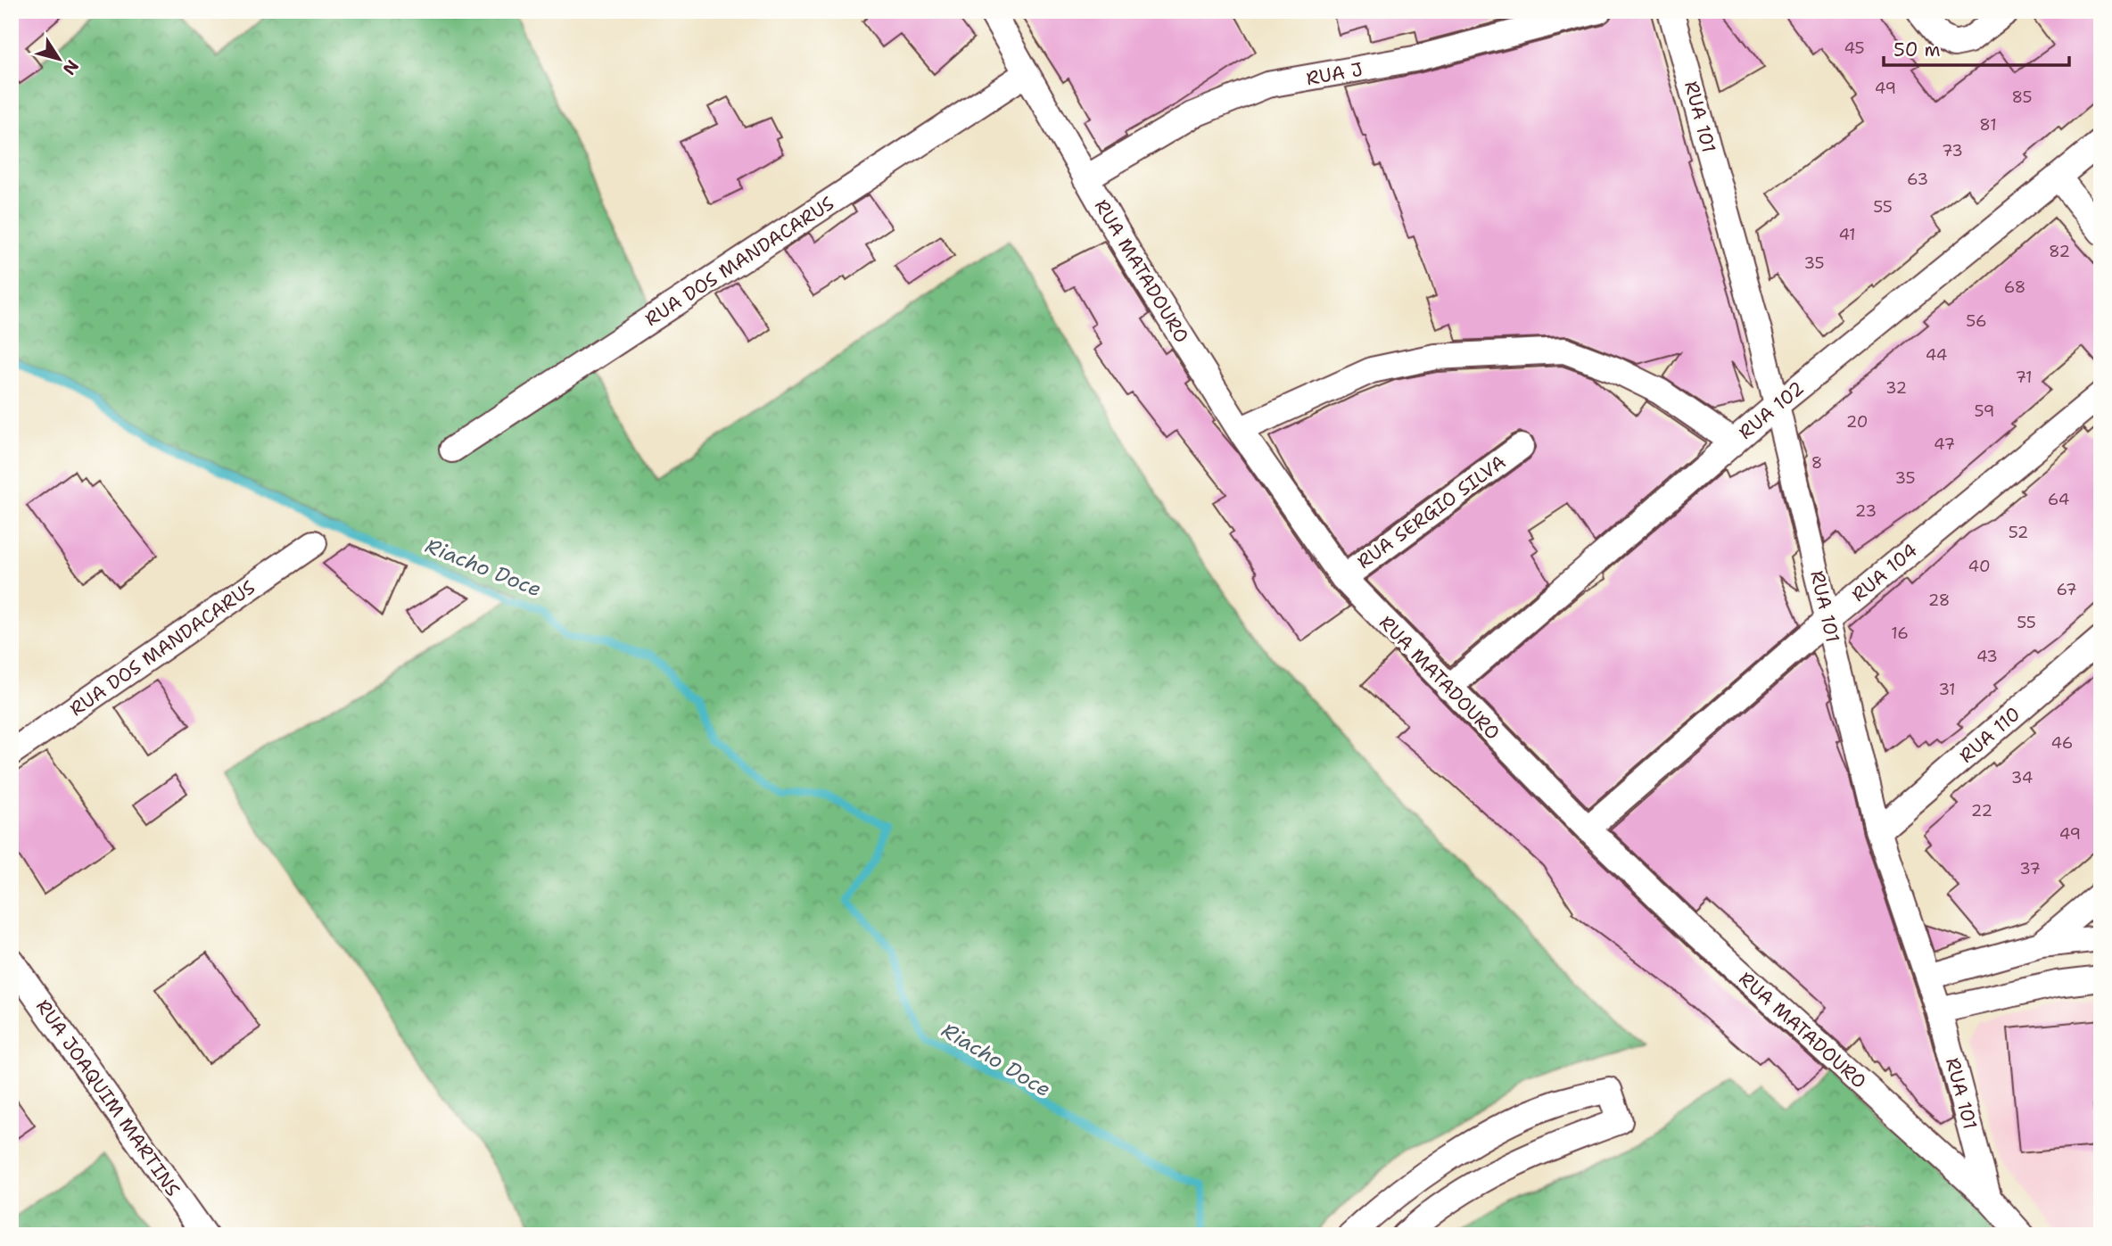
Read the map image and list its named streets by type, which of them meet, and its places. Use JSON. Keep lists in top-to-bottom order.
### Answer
{
  "streets": {
    "street": [
      "RUA J",
      "RUA 101",
      "RUA DOS MANDACARUS",
      "RUA MATADOURO",
      "RUA 102",
      "RUA SERGIO SILVA",
      "RUA 104",
      "RUA 110",
      "RUA JOAQUIM MARTINS"
    ]
  },
  "crossings": [
    ["RUA J", "RUA MATADOURO"],
    ["RUA 101", "RUA MATADOURO"],
    ["RUA 101", "RUA 102"],
    ["RUA 101", "RUA 104"],
    ["RUA 101", "RUA 110"],
    ["RUA DOS MANDACARUS", "RUA MATADOURO"],
    ["RUA MATADOURO", "RUA 102"],
    ["RUA MATADOURO", "RUA SERGIO SILVA"],
    ["RUA MATADOURO", "RUA 104"]
  ],
  "water": ["Riacho Doce"],
  "house_numbers": [
    "45",
    "49",
    "85",
    "81",
    "73",
    "63",
    "55",
    "41",
    "82",
    "35",
    "68",
    "56",
    "44",
    "71",
    "32",
    "59",
    "20",
    "47",
    "8",
    "35",
    "64",
    "23",
    "52",
    "40",
    "67",
    "28",
    "55",
    "16",
    "43",
    "31",
    "46",
    "34",
    "22",
    "49",
    "37"
  ],
  "scale_bar": "50 m",
  "north": "bottom right"
}
